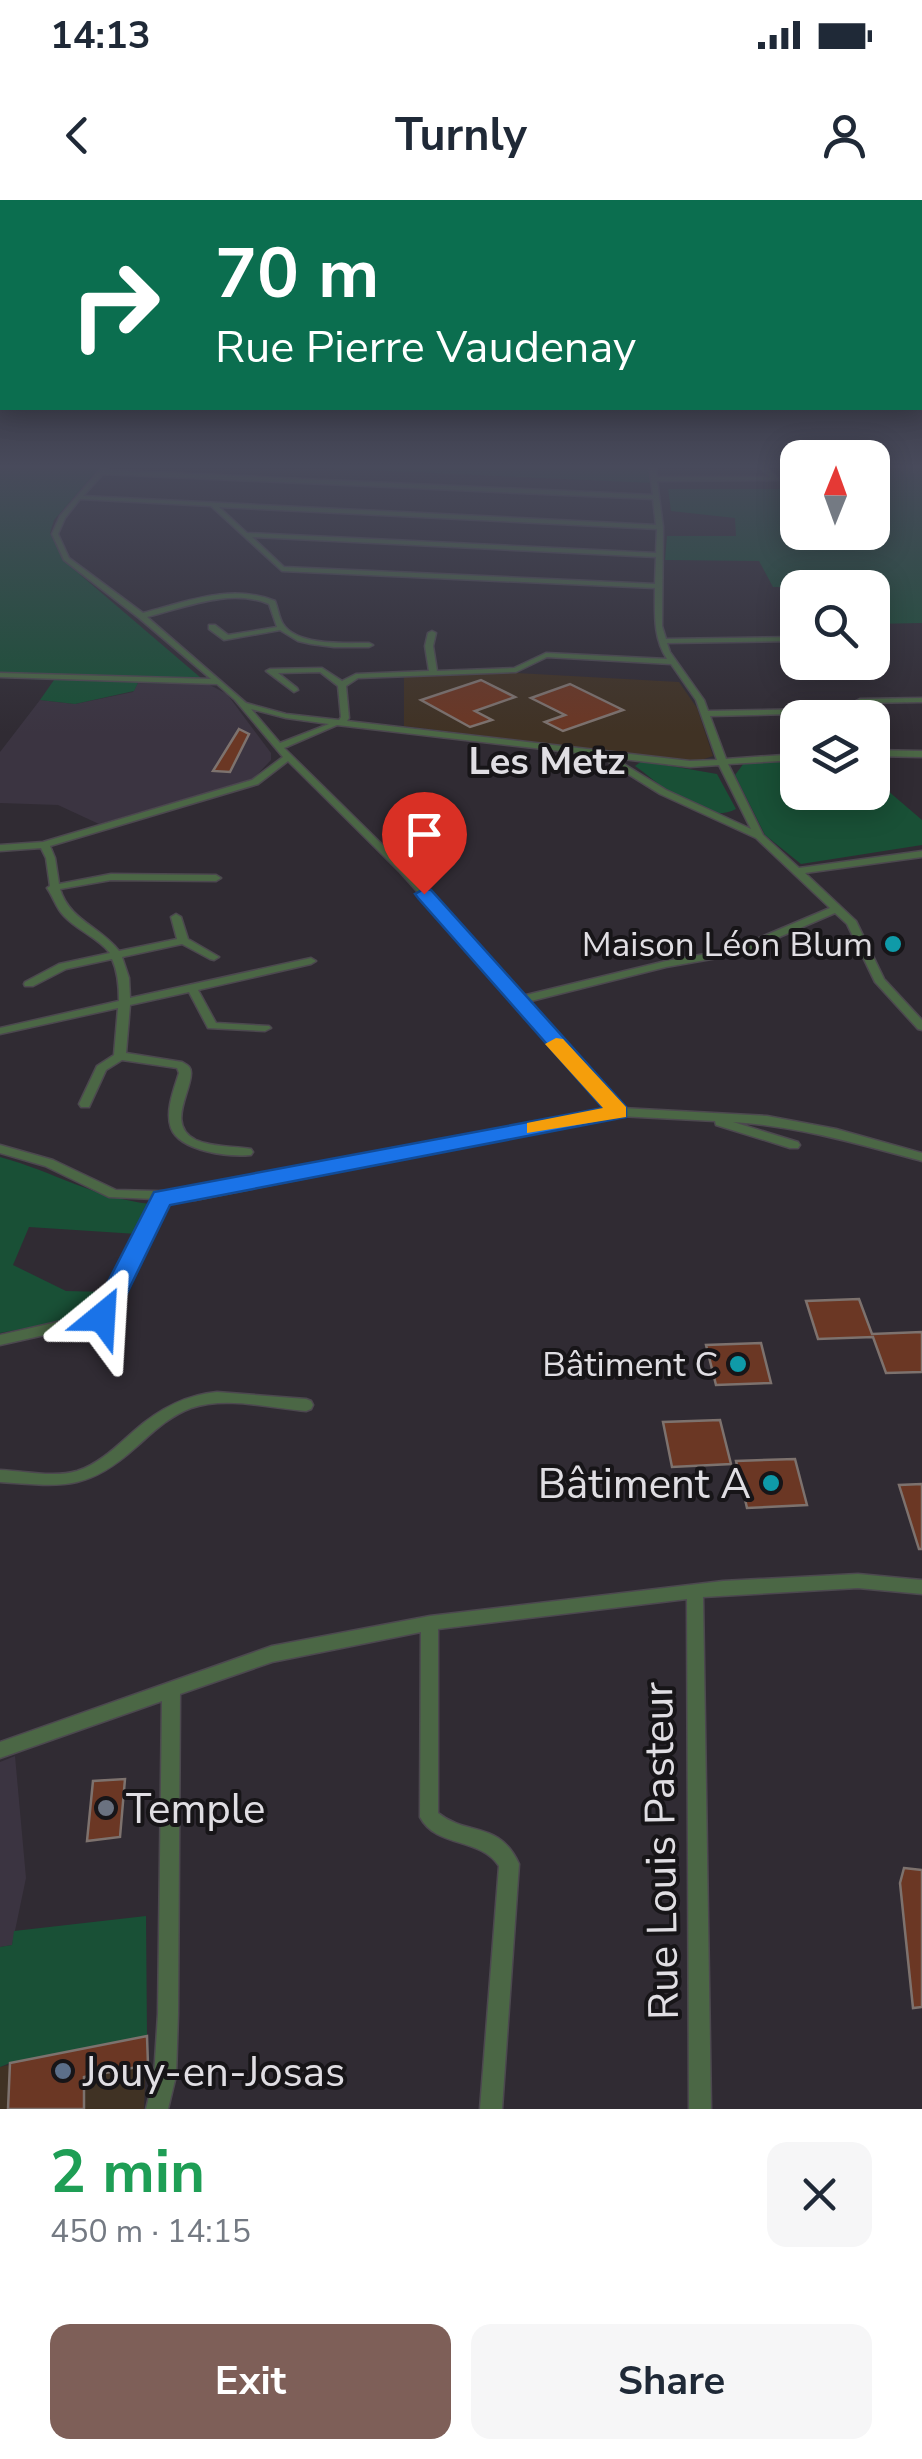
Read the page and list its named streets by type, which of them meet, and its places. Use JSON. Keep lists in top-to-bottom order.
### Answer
{
  "streets": {
    "street": ["Rue Louis Pasteur"]
  },
  "districts": ["Les Metz"],
  "places": [
    "Maison Léon Blum",
    "Bâtiment C",
    "Bâtiment A",
    "Temple",
    "Jouy-en-Josas"
  ],
  "north": "top",
  "page": {
    "status": "14:13",
    "header": "Turnly",
    "turn": ["70 m", "Rue Pierre Vaudenay"],
    "heading": ["2 min", "450 m · 14:15"],
    "buttons": ["Exit", "Share"]
  }
}
